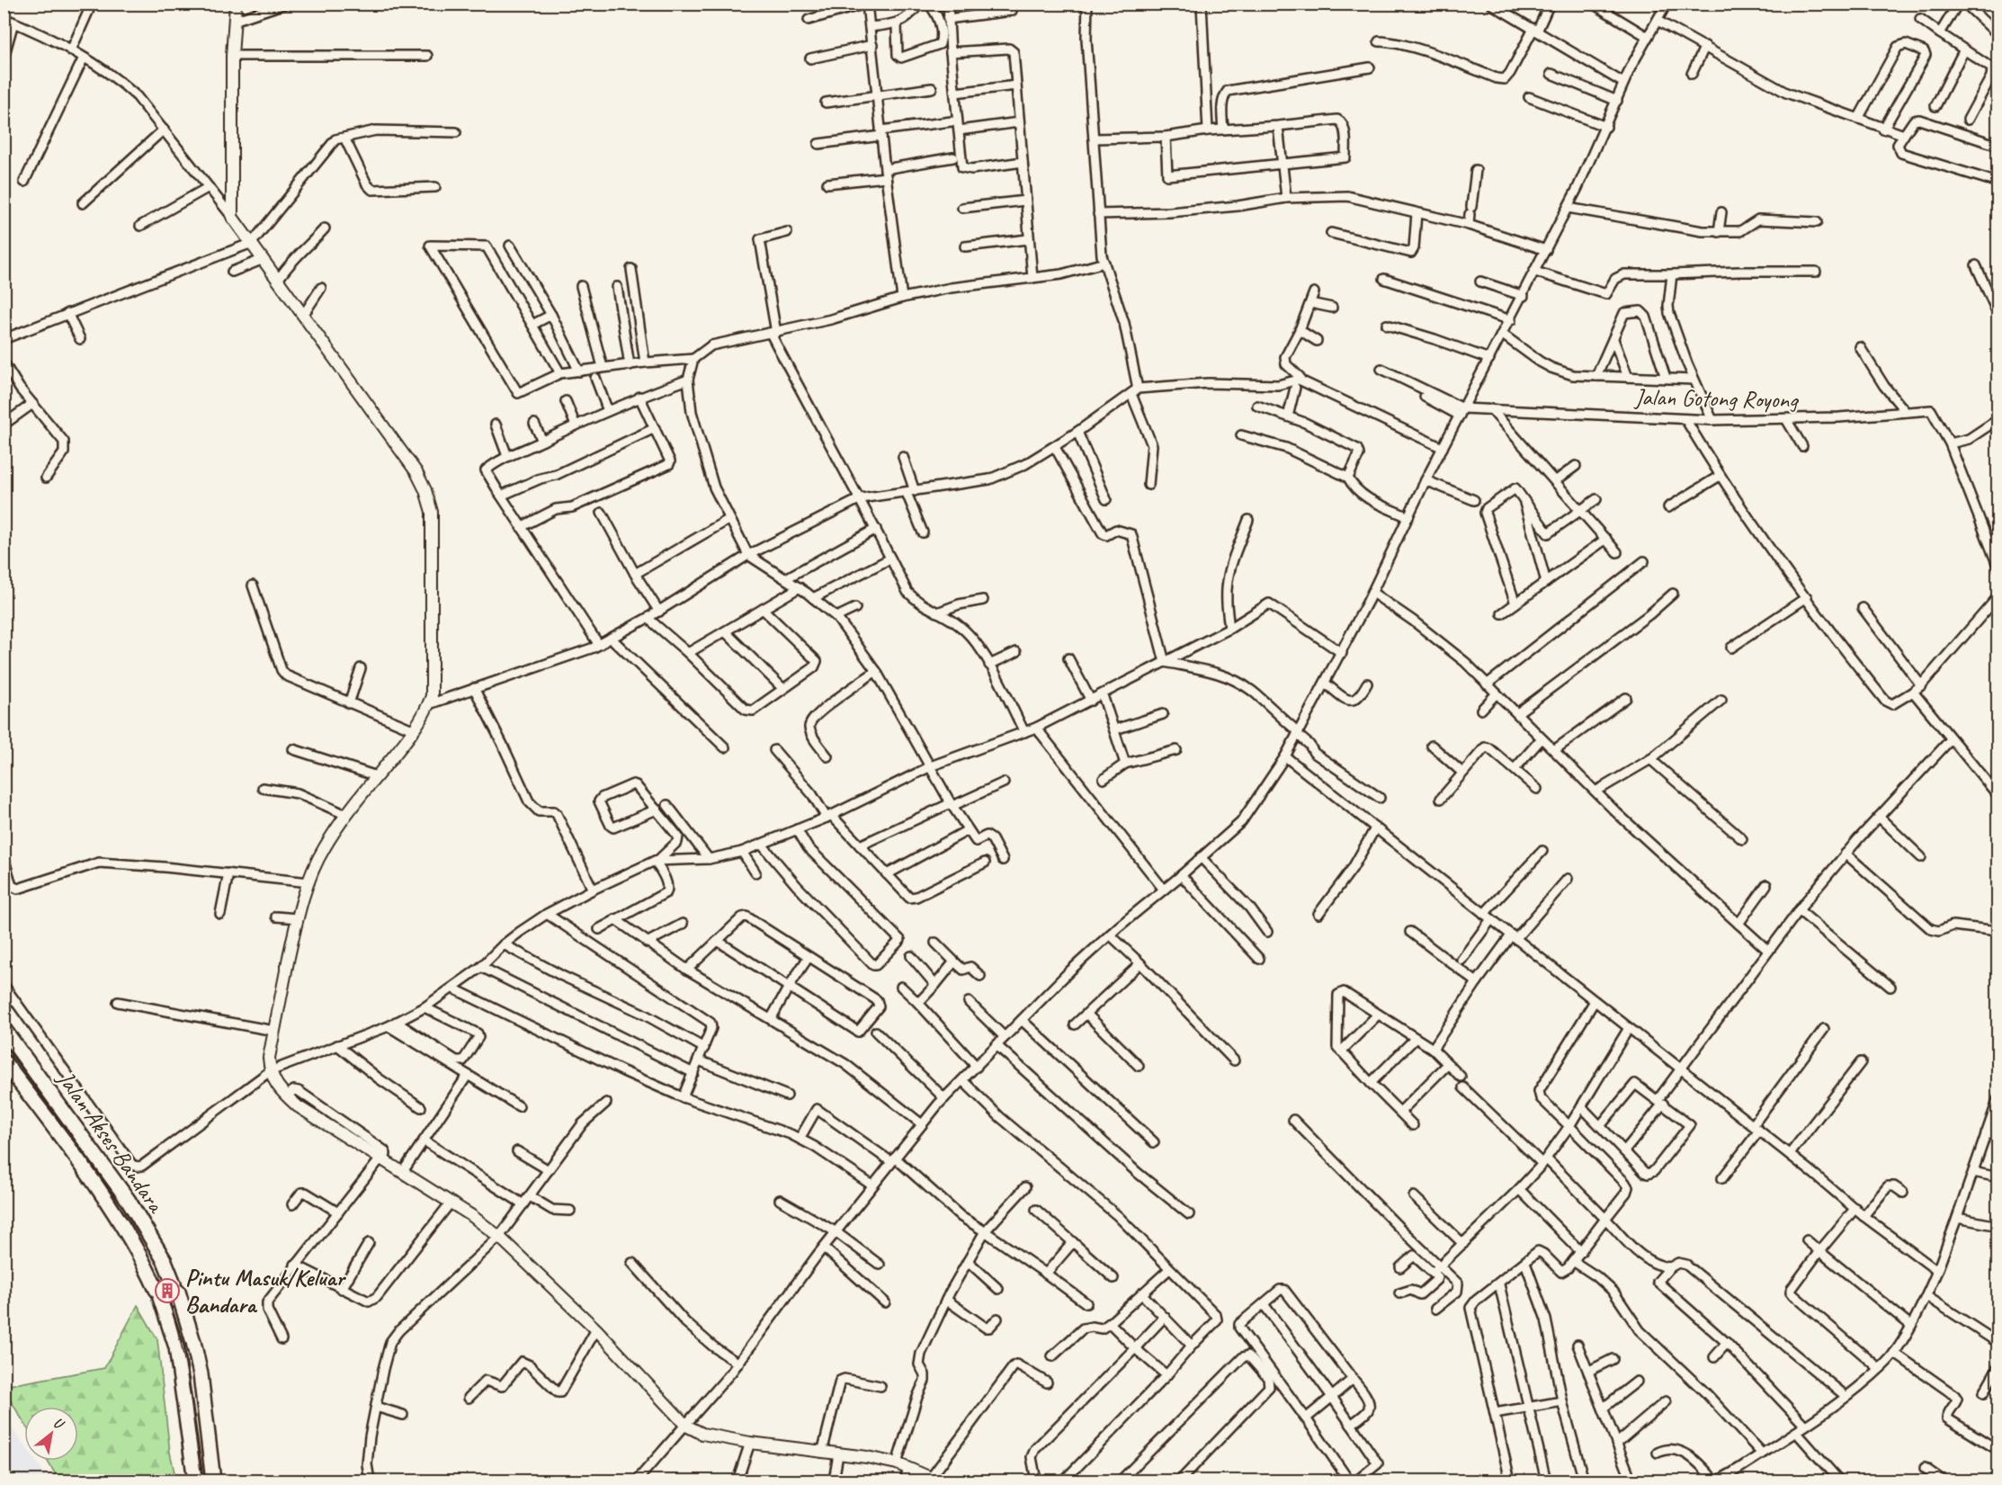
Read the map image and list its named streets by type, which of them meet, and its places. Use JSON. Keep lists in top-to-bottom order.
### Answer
{
  "streets": {
    "highway": ["Jalan Akses Bandara"],
    "street": ["Jalan Gotong Royong"]
  },
  "places": {
    "building": ["Pintu Masuk/Keluar Bandara"]
  },
  "north": "top right"
}
